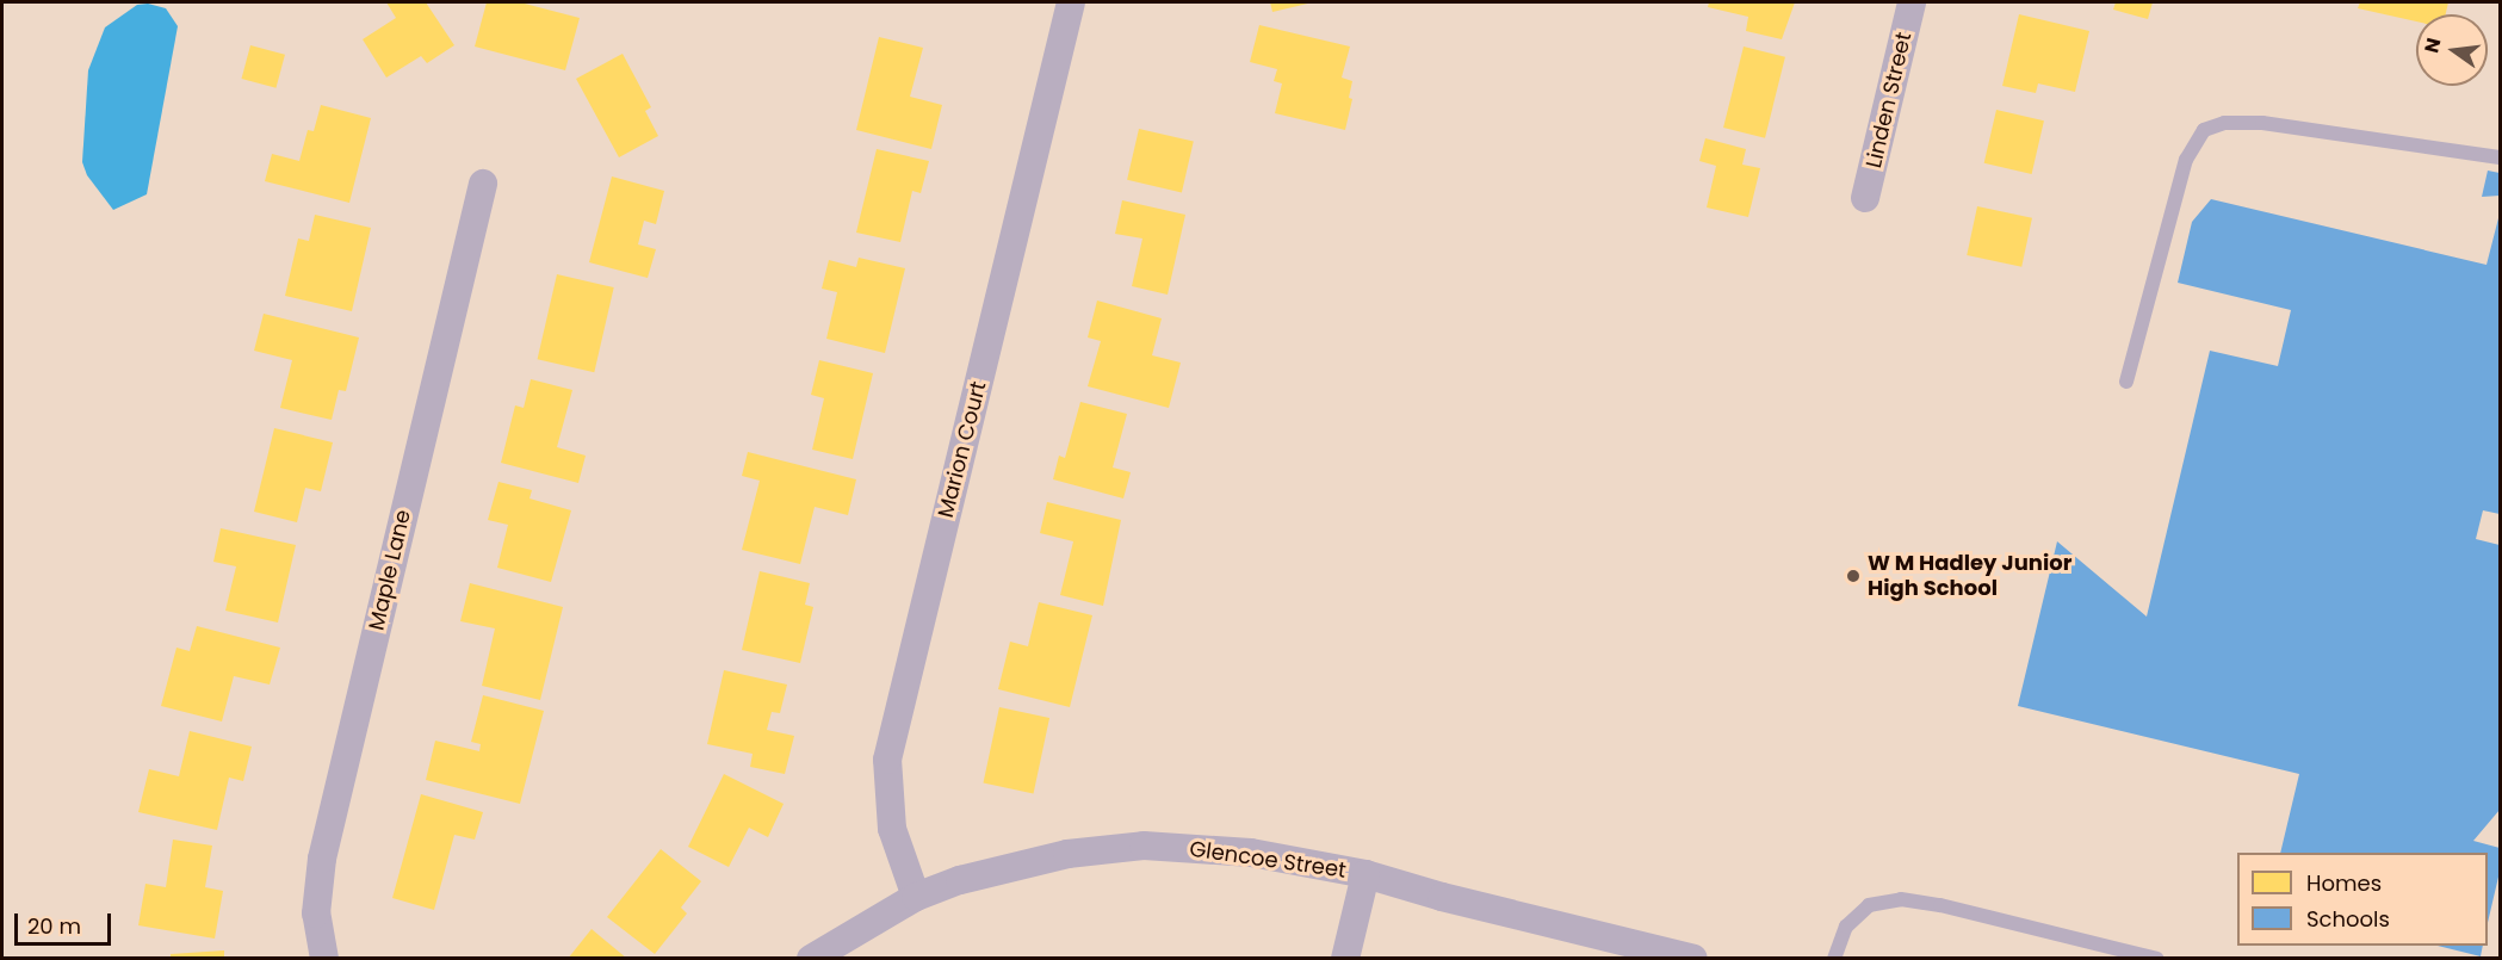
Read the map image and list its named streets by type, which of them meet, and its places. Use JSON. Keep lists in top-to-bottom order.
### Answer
{
  "streets": {
    "street": [
      "Linden Street",
      "Marion Court",
      "Maple Lane",
      "Glencoe Street"
    ]
  },
  "crossings": [
    ["Marion Court", "Glencoe Street"]
  ],
  "places": ["W M Hadley Junior High School"],
  "legend": ["Homes", "Schools"],
  "scale_bar": "20 m",
  "north": "left"
}
